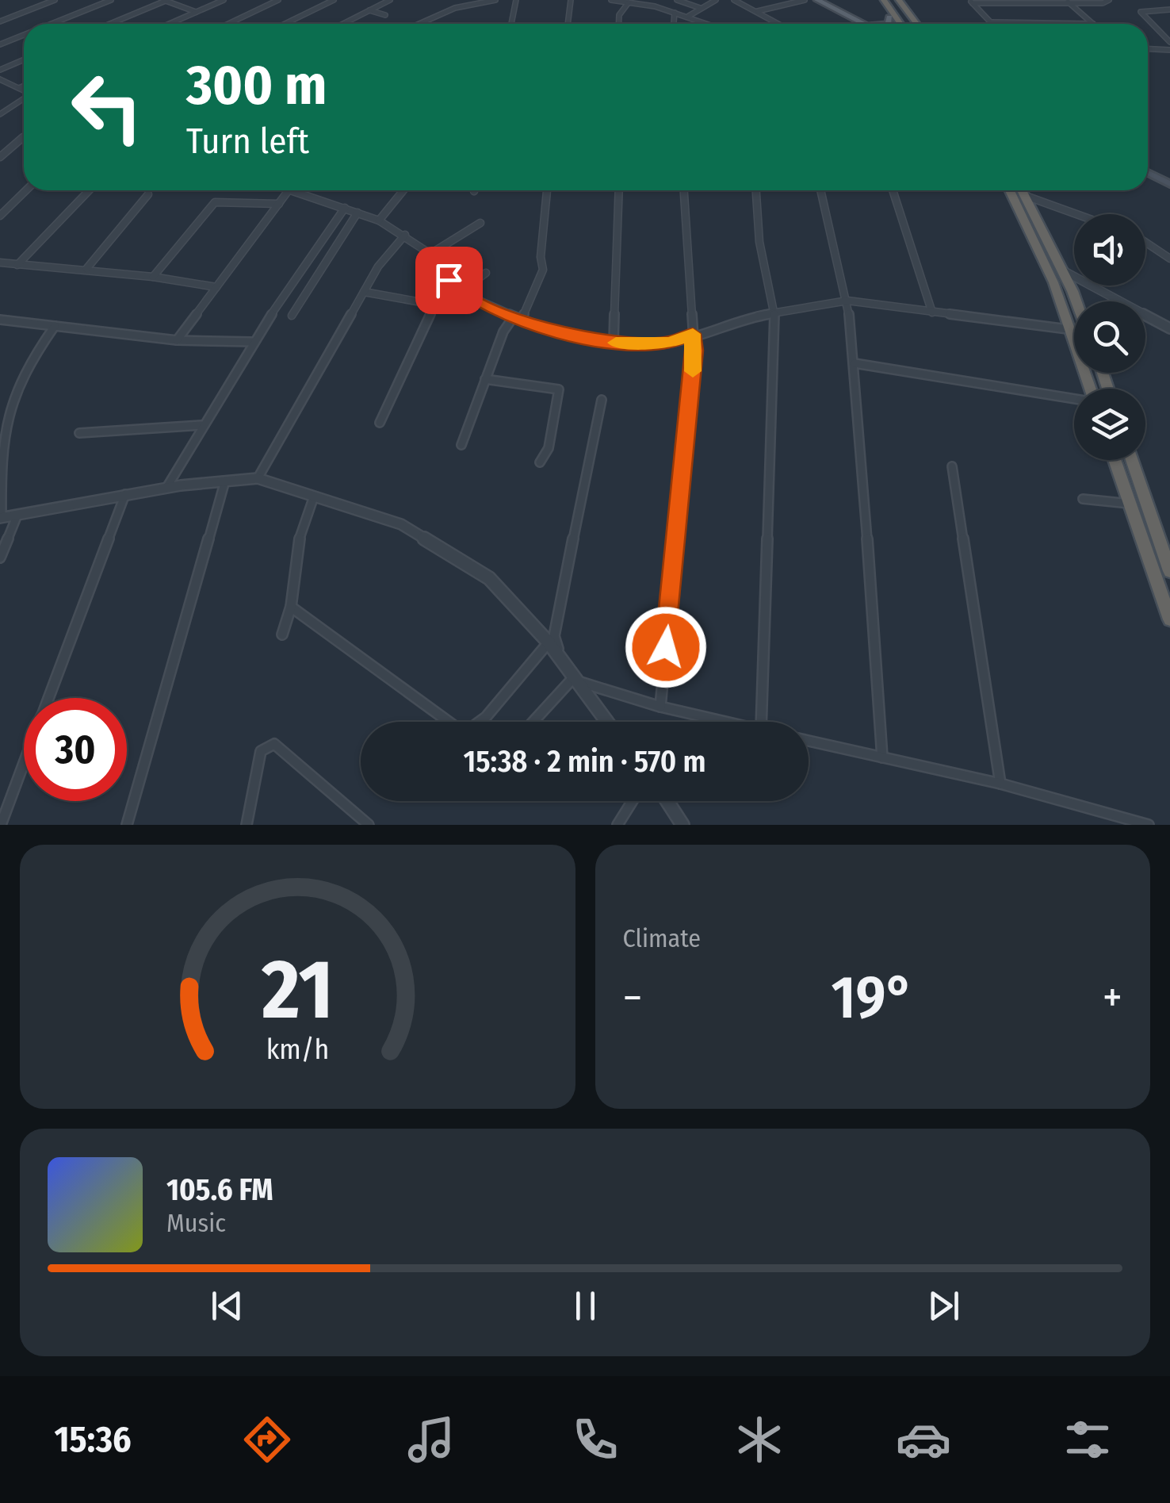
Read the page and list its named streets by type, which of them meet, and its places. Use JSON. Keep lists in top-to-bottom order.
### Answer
{
  "page": {
    "turn": ["300 m", "Turn left"],
    "limit": "30",
    "trip": "15:38 · 2 min · 570 m",
    "tile": "Climate",
    "heat": ["−", "19°", "+"],
    "song": ["105.6 FM", "Music"],
    "tabs": "15:36",
    "gauge": ["21", "km/h"]
  }
}
